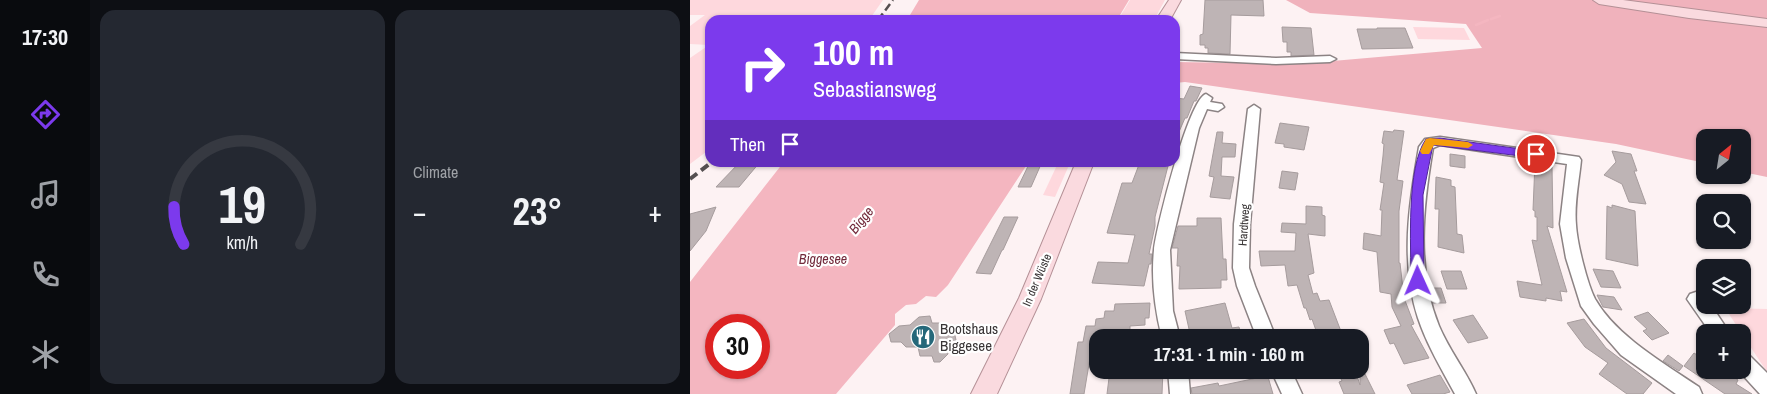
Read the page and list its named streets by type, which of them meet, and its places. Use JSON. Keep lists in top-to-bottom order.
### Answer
{
  "streets": {
    "main road": ["In der Wüste"],
    "street": ["Hardtweg"]
  },
  "water": ["Bigge", "Biggesee"],
  "places": {
    "restaurant": ["Bootshaus Biggesee"]
  },
  "north": "top right",
  "page": {
    "tabs": "17:30",
    "tile": "Climate",
    "turn": ["100 m", "Sebastiansweg"],
    "then": "Then",
    "map_buttons": "+",
    "heat": ["−", "23°", "+"],
    "limit": "30",
    "trip": "17:31 · 1 min · 160 m",
    "gauge": ["19", "km/h"]
  }
}
